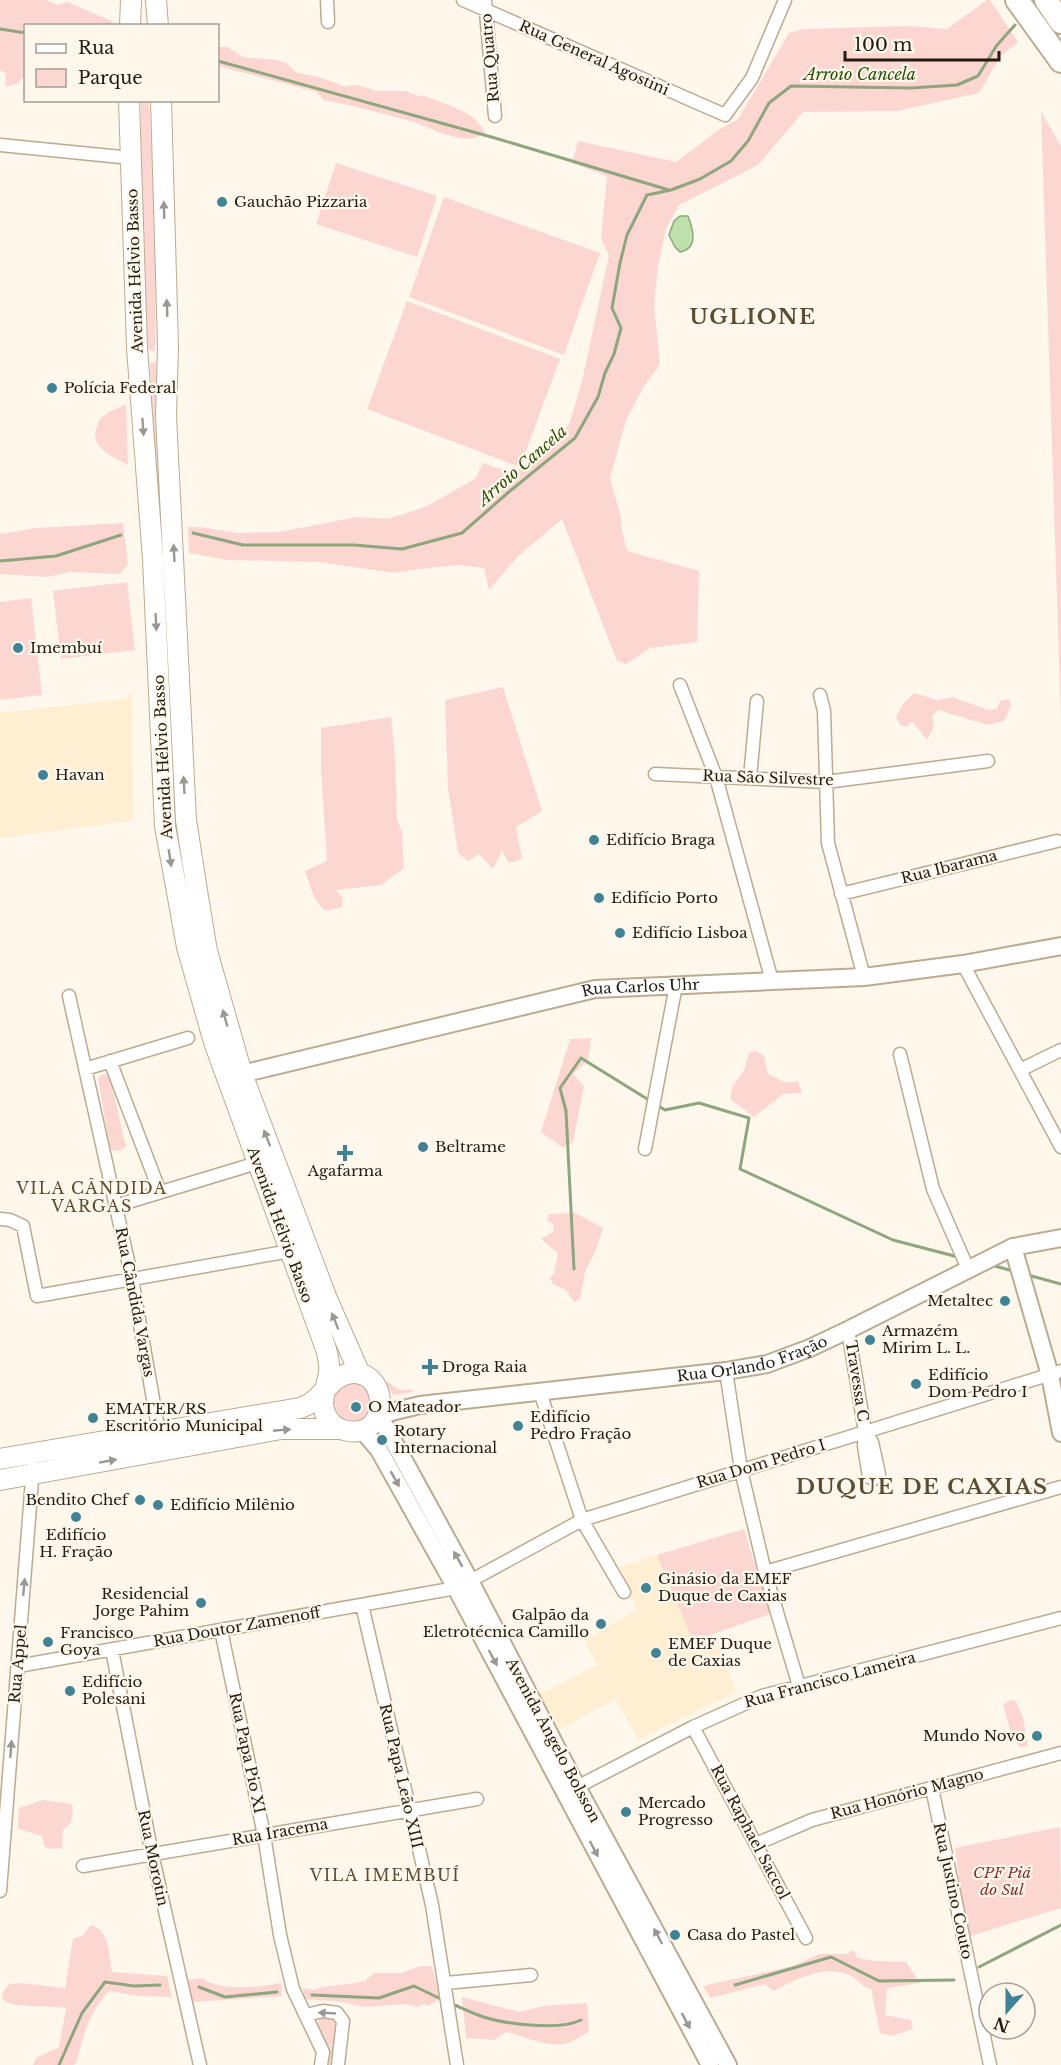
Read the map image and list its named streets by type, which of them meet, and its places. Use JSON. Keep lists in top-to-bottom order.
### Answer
{
  "streets": {
    "main road": ["Avenida Hélvio Basso"],
    "street": [
      "Rua Quatro",
      "Rua General Agostini",
      "Rua São Silvestre",
      "Rua Ibarama",
      "Rua Carlos Uhr",
      "Rua Cândida Vargas",
      "Rua Orlando Fração",
      "Travessa C",
      "Rua Dom Pedro I",
      "Rua Doutor Zamenoff",
      "Rua Appel",
      "Rua Francisco Lameira",
      "Avenida Ângelo Bolsson",
      "Rua Papa Pio XI",
      "Rua Papa Leão XIII",
      "Rua Honório Magno",
      "Rua Iracema",
      "Rua Raphael Saccol",
      "Rua Morotin",
      "Rua Justino Couto"
    ]
  },
  "crossings": [
    ["Rua Quatro", "Rua General Agostini"],
    ["Avenida Hélvio Basso", "Rua Carlos Uhr"],
    ["Avenida Hélvio Basso", "Rua Orlando Fração"],
    ["Avenida Hélvio Basso", "Avenida Ângelo Bolsson"],
    ["Rua Orlando Fração", "Travessa C"],
    ["Rua Orlando Fração", "Avenida Ângelo Bolsson"],
    ["Travessa C", "Rua Dom Pedro I"],
    ["Rua Dom Pedro I", "Rua Doutor Zamenoff"],
    ["Rua Dom Pedro I", "Avenida Ângelo Bolsson"],
    ["Rua Doutor Zamenoff", "Rua Appel"],
    ["Rua Doutor Zamenoff", "Avenida Ângelo Bolsson"],
    ["Rua Doutor Zamenoff", "Rua Papa Pio XI"],
    ["Rua Doutor Zamenoff", "Rua Papa Leão XIII"],
    ["Rua Doutor Zamenoff", "Rua Morotin"],
    ["Rua Francisco Lameira", "Avenida Ângelo Bolsson"],
    ["Rua Francisco Lameira", "Rua Raphael Saccol"],
    ["Rua Papa Pio XI", "Rua Iracema"],
    ["Rua Papa Leão XIII", "Rua Iracema"],
    ["Rua Honório Magno", "Rua Raphael Saccol"],
    ["Rua Honório Magno", "Rua Justino Couto"],
    ["Rua Iracema", "Rua Morotin"]
  ],
  "one_way": ["Rua Appel"],
  "districts": [
    "UGLIONE",
    "VILA CÂNDIDA VARGAS",
    "DUQUE DE CAXIAS",
    "VILA IMEMBUÍ"
  ],
  "water": ["Arroio Cancela"],
  "parks": ["CPF Piá do Sul"],
  "places": {
    "other": [
      "Gauchão Pizzaria",
      "Polícia Federal",
      "Imembuí",
      "Havan",
      "Edifício Braga",
      "Edifício Porto",
      "Edifício Lisboa",
      "Beltrame",
      "Metaltec",
      "Armazém Mirim L. L.",
      "Edifício Dom Pedro I",
      "O Mateador",
      "EMATER/RS Escritório Municipal",
      "Edifício Pedro Fração",
      "Rotary Internacional",
      "Bendito Chef",
      "Edifício Milênio",
      "Edifício H. Fração",
      "Ginásio da EMEF Duque de Caxias",
      "Residencial Jorge Pahim",
      "Galpão da Eletrotécnica Camillo",
      "Francisco Goya",
      "EMEF Duque de Caxias",
      "Edifício Polesani",
      "Mundo Novo",
      "Mercado Progresso",
      "Casa do Pastel"
    ],
    "health": ["Agafarma", "Droga Raia"]
  },
  "legend": ["Rua", "Parque"],
  "scale_bar": "100 m",
  "north": "bottom"
}
